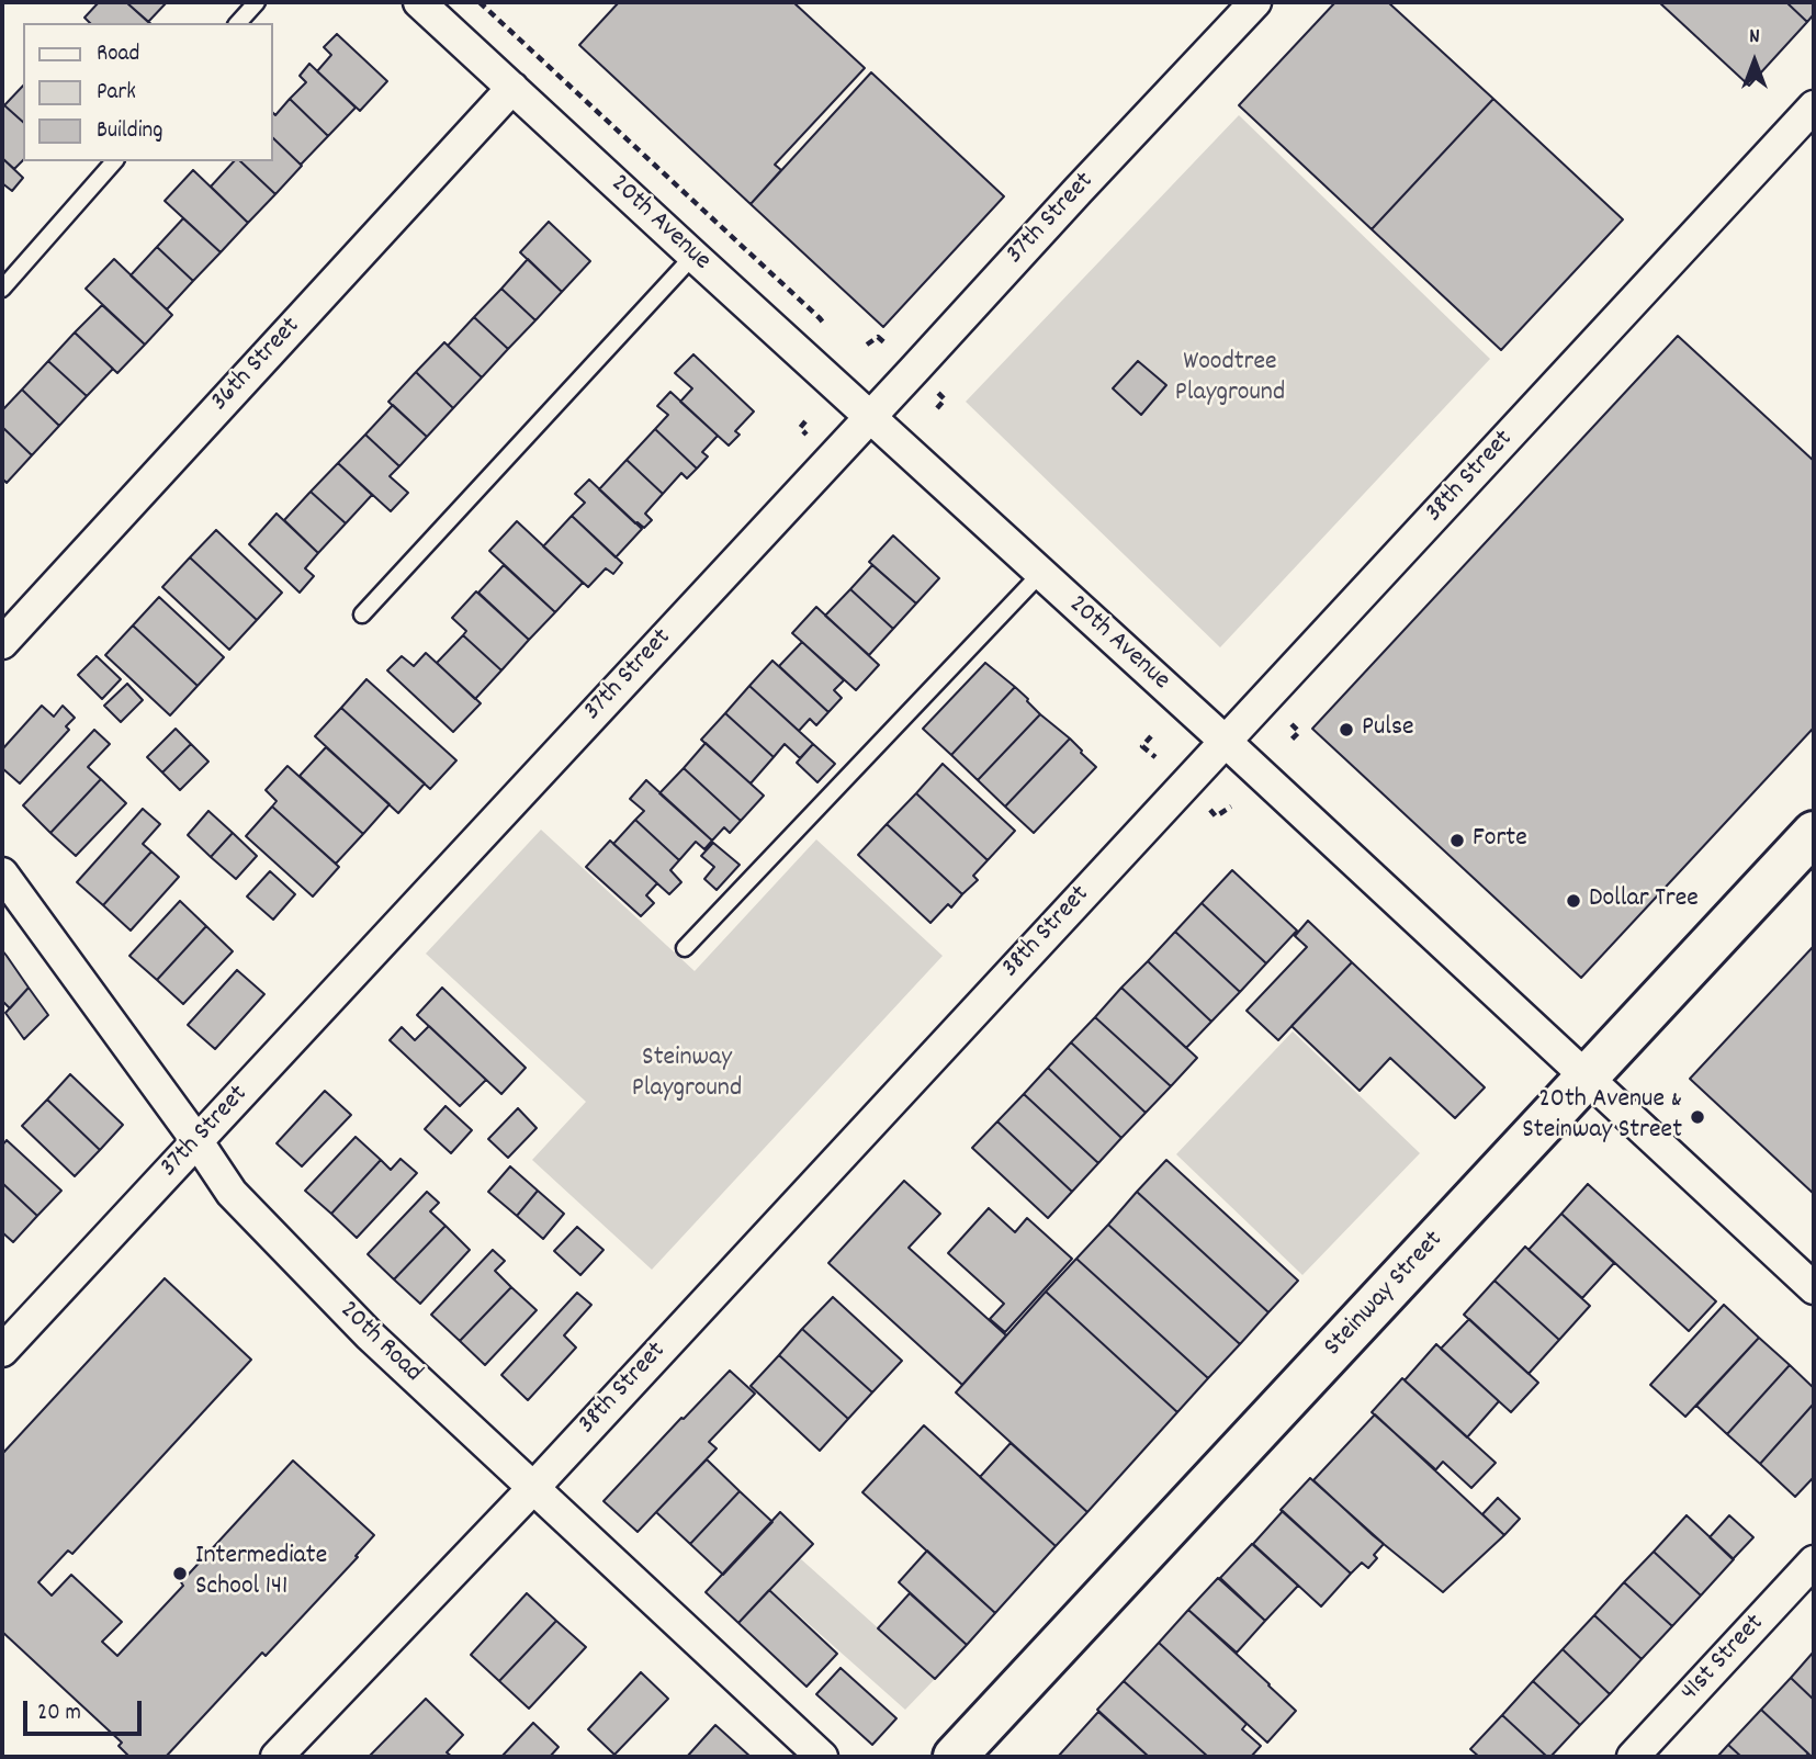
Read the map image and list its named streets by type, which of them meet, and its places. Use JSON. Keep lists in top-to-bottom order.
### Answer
{
  "streets": {
    "street": [
      "37th Street",
      "20th Avenue",
      "36th Street",
      "38th Street",
      "Steinway Street",
      "20th Road",
      "41st Street"
    ]
  },
  "crossings": [
    ["37th Street", "20th Avenue"],
    ["37th Street", "20th Road"],
    ["20th Avenue", "36th Street"],
    ["20th Avenue", "38th Street"],
    ["20th Avenue", "Steinway Street"],
    ["38th Street", "20th Road"]
  ],
  "parks": ["Woodtree Playground", "Steinway Playground"],
  "places": [
    "Pulse",
    "Forte",
    "Dollar Tree",
    "20th Avenue & Steinway Street",
    "Intermediate School 141"
  ],
  "legend": ["Road", "Park", "Building"],
  "scale_bar": "20 m",
  "north": "top"
}
